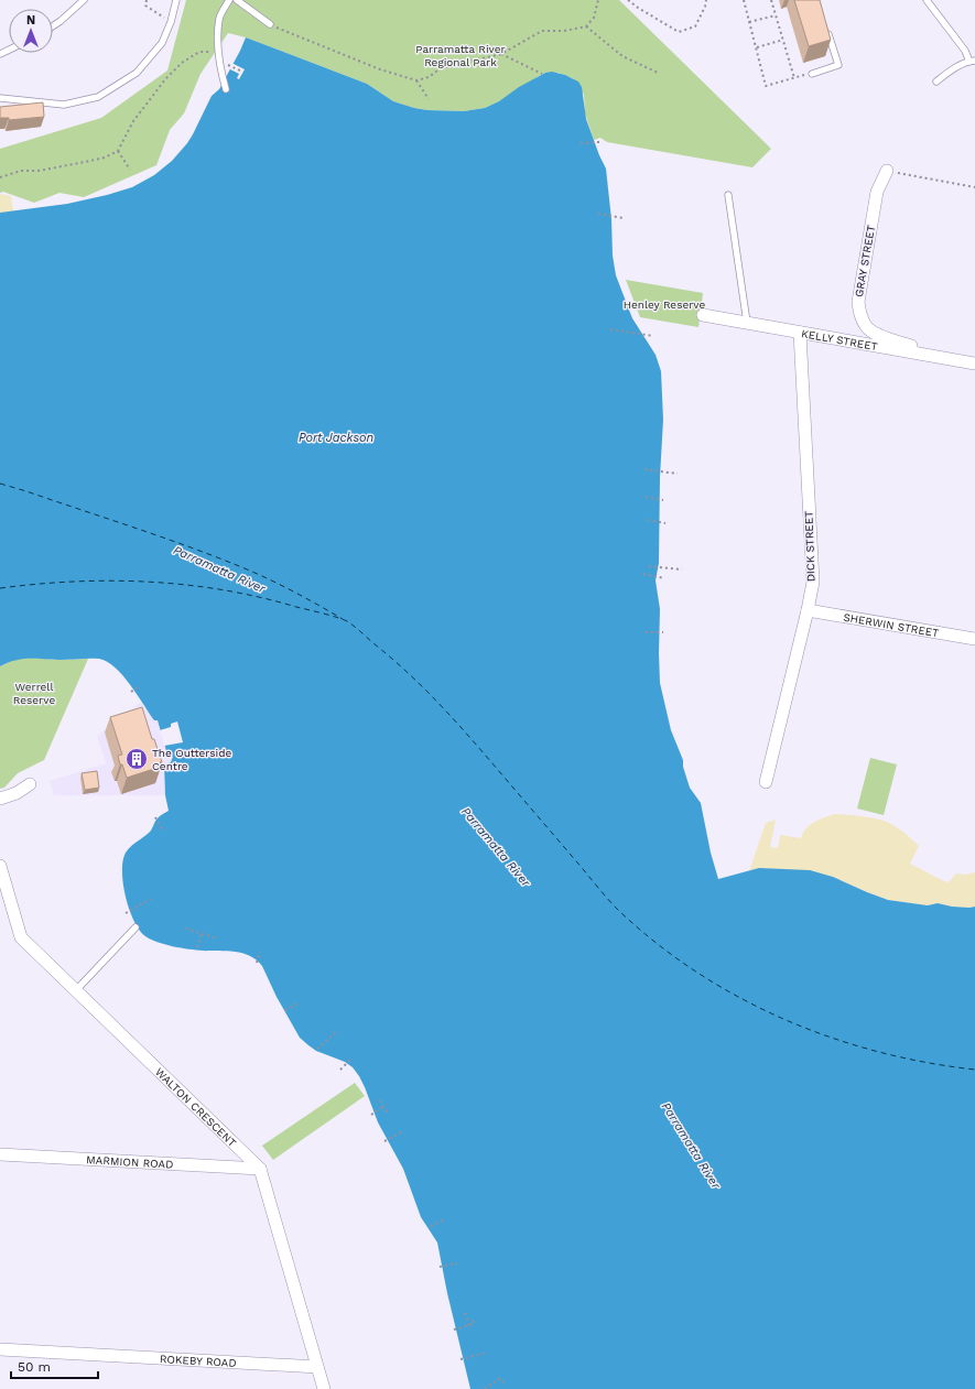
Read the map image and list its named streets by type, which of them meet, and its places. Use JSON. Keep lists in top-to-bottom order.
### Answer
{
  "streets": {
    "street": [
      "GRAY STREET",
      "KELLY STREET",
      "DICK STREET",
      "SHERWIN STREET",
      "WALTON CRESCENT",
      "MARMION ROAD",
      "ROKEBY ROAD"
    ]
  },
  "crossings": [
    ["GRAY STREET", "KELLY STREET"],
    ["KELLY STREET", "DICK STREET"],
    ["DICK STREET", "SHERWIN STREET"],
    ["WALTON CRESCENT", "MARMION ROAD"],
    ["WALTON CRESCENT", "ROKEBY ROAD"]
  ],
  "water": ["Port Jackson", "Parramatta River"],
  "parks": ["Parramatta River Regional Park", "Henley Reserve", "Werrell Reserve"],
  "places": {
    "building": ["The Outterside Centre"]
  },
  "scale_bar": "50 m",
  "north": "top"
}
